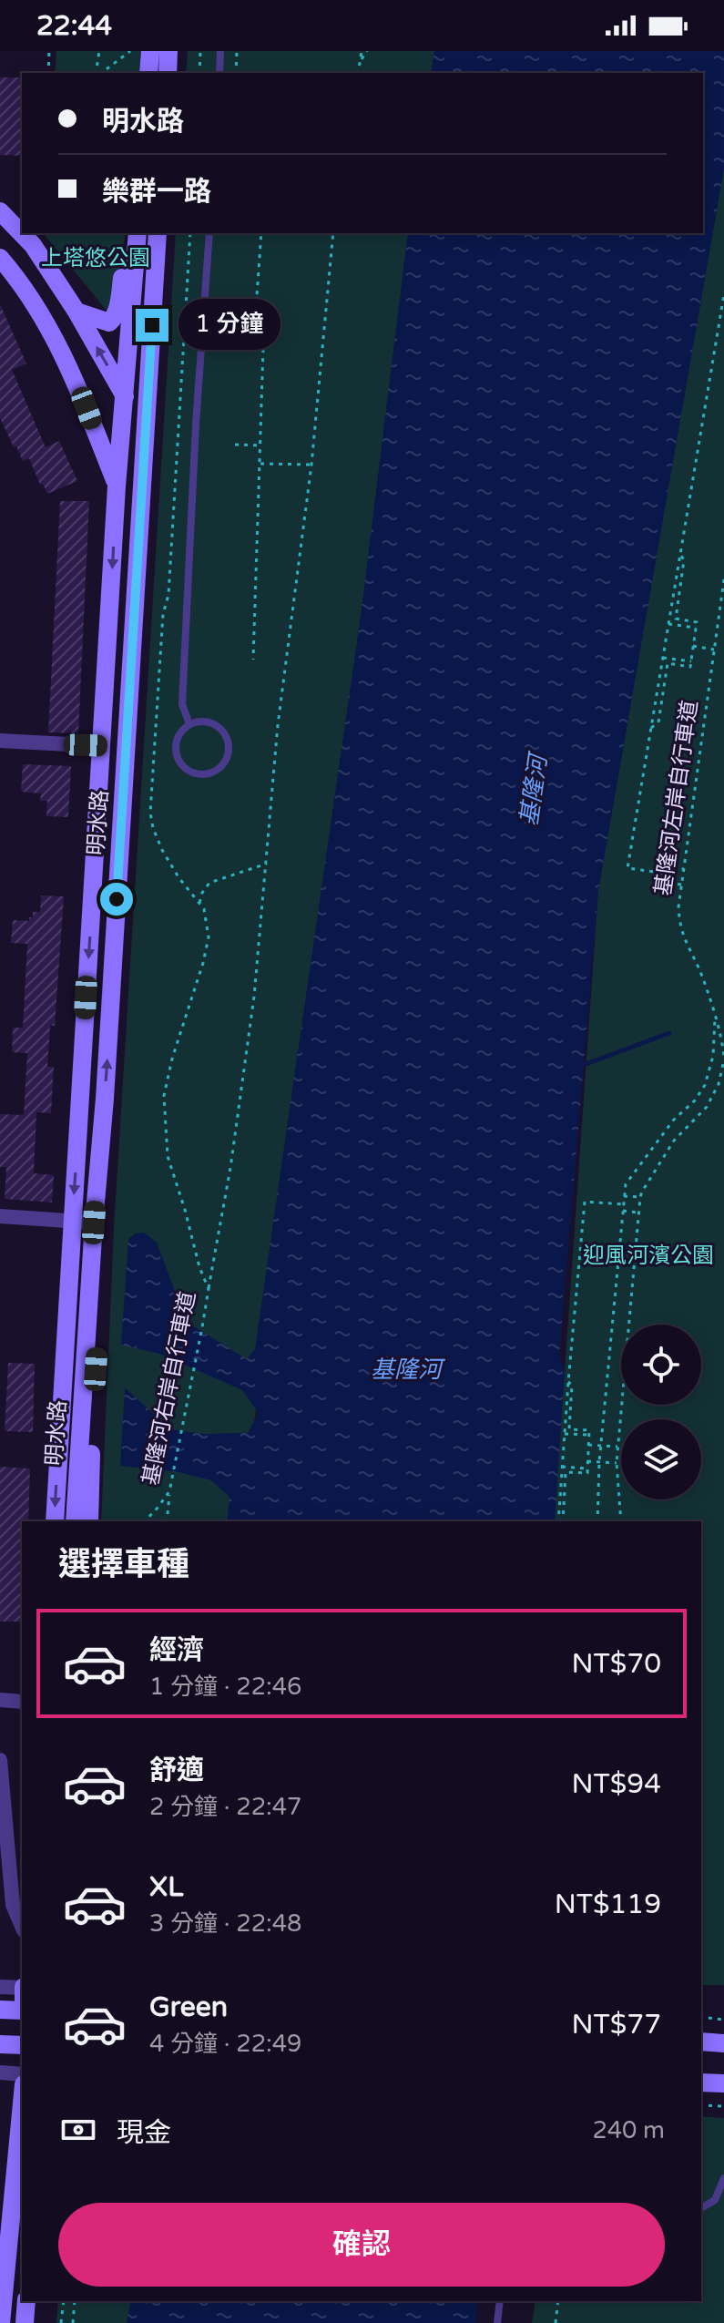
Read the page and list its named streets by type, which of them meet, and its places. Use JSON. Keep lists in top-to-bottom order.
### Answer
{
  "streets": {
    "main road": ["明水路"],
    "path": ["基隆河左岸自行車道", "基隆河右岸自行車道"]
  },
  "water": ["基隆河"],
  "parks": ["上塔悠公園", "迎風河濱公園"],
  "page": {
    "status": "22:44",
    "banner": ["明水路", "樂群一路"],
    "bubble": "1 分鐘",
    "heading": "選擇車種",
    "list": [
      {
        "name": "經濟",
        "note": "1 分鐘 · 22:46",
        "value": "NT$70"
      },
      {
        "name": "舒適",
        "note": "2 分鐘 · 22:47",
        "value": "NT$94"
      },
      {
        "name": "XL",
        "note": "3 分鐘 · 22:48",
        "value": "NT$119"
      },
      {
        "name": "Green",
        "note": "4 分鐘 · 22:49",
        "value": "NT$77"
      }
    ],
    "pay": ["現金", "240 m"],
    "buttons": "確認"
  }
}
